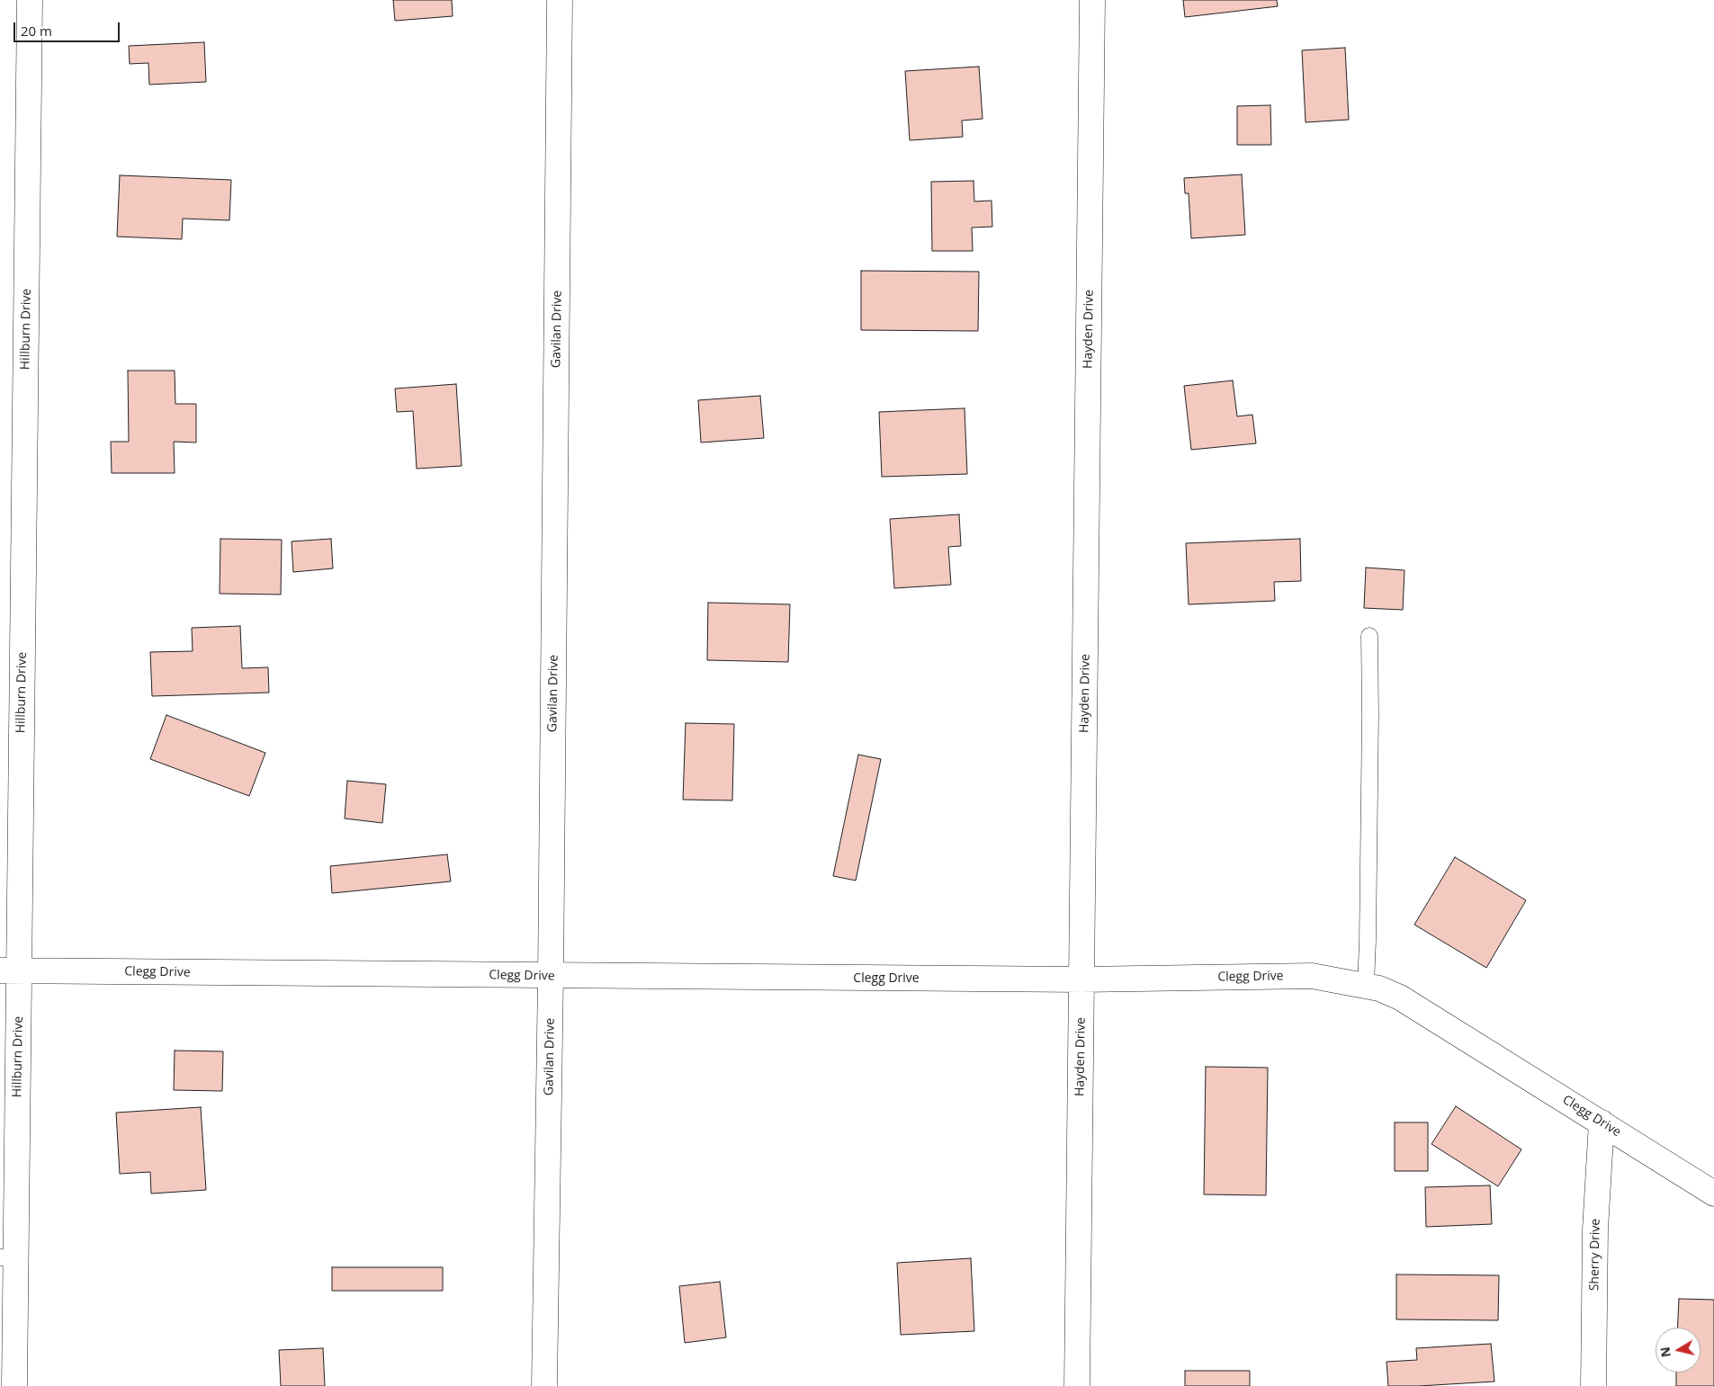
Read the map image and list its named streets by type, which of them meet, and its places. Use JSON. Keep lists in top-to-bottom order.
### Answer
{
  "streets": {
    "street": [
      "Hillburn Drive",
      "Gavilan Drive",
      "Hayden Drive",
      "Clegg Drive",
      "Sherry Drive"
    ]
  },
  "crossings": [
    ["Hillburn Drive", "Clegg Drive"],
    ["Gavilan Drive", "Clegg Drive"],
    ["Hayden Drive", "Clegg Drive"],
    ["Clegg Drive", "Sherry Drive"]
  ],
  "scale_bar": "20 m",
  "north": "left"
}
